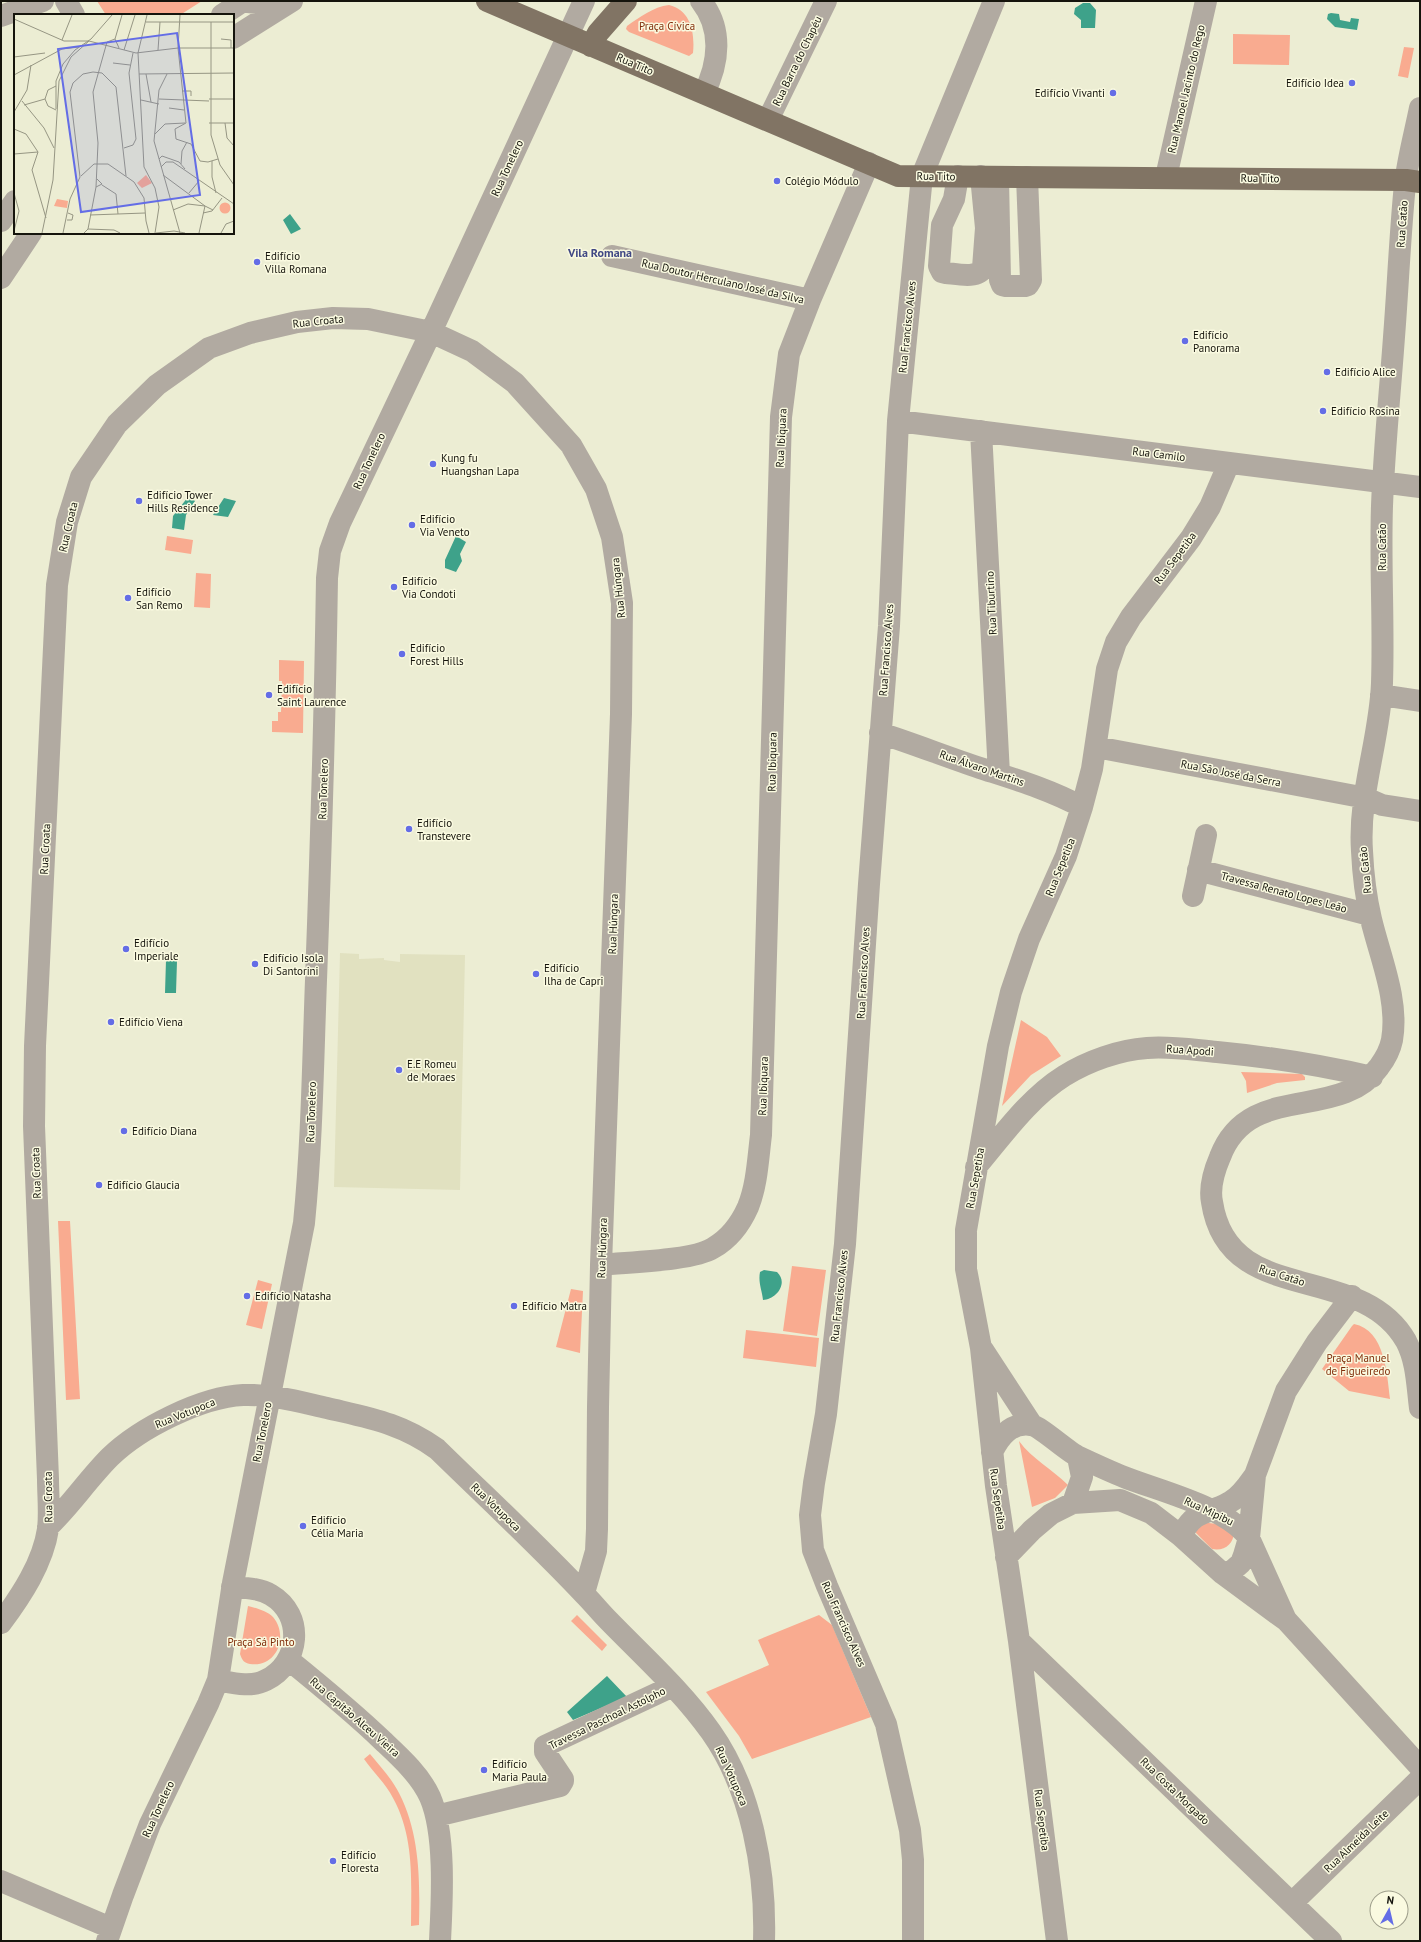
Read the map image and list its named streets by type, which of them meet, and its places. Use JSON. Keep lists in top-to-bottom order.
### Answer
{
  "streets": {
    "main road": ["Rua Tito"],
    "street": [
      "Rua Barra do Chapéu",
      "Rua Manoel Jacinto do Rego",
      "Rua Tonelero",
      "Rua Catão",
      "Rua Doutor Herculano José da Silva",
      "Rua Croata",
      "Rua Francisco Alves",
      "Rua Ibiquara",
      "Rua Camilo",
      "Rua Sepetiba",
      "Rua Húngara",
      "Rua Tiburtino",
      "Rua Álvaro Martins",
      "Rua São José da Serra",
      "Travessa Renato Lopes Leão",
      "Rua Apodi",
      "Rua Votupoca",
      "Rua Mipibu",
      "Rua Capitão Alceu Vieira",
      "Travessa Paschoal Astolpho",
      "Rua Costa Morgado",
      "Rua Almeida Leite"
    ]
  },
  "crossings": [
    ["Rua Barra do Chapéu", "Rua Tito"],
    ["Rua Tito", "Rua Manoel Jacinto do Rego"],
    ["Rua Tito", "Rua Tonelero"],
    ["Rua Tito", "Rua Catão"],
    ["Rua Tito", "Rua Francisco Alves"],
    ["Rua Tito", "Rua Ibiquara"],
    ["Rua Tonelero", "Rua Croata"],
    ["Rua Tonelero", "Rua Húngara"],
    ["Rua Tonelero", "Rua Votupoca"],
    ["Rua Catão", "Rua Camilo"],
    ["Rua Catão", "Rua São José da Serra"],
    ["Rua Catão", "Travessa Renato Lopes Leão"],
    ["Rua Catão", "Rua Apodi"],
    ["Rua Doutor Herculano José da Silva", "Rua Ibiquara"],
    ["Rua Croata", "Rua Húngara"],
    ["Rua Croata", "Rua Votupoca"],
    ["Rua Francisco Alves", "Rua Camilo"],
    ["Rua Francisco Alves", "Rua Álvaro Martins"],
    ["Rua Ibiquara", "Rua Húngara"],
    ["Rua Camilo", "Rua Sepetiba"],
    ["Rua Camilo", "Rua Tiburtino"],
    ["Rua Sepetiba", "Rua Álvaro Martins"],
    ["Rua Sepetiba", "Rua São José da Serra"],
    ["Rua Sepetiba", "Rua Apodi"],
    ["Rua Sepetiba", "Rua Mipibu"],
    ["Rua Sepetiba", "Rua Costa Morgado"],
    ["Rua Húngara", "Rua Votupoca"],
    ["Rua Tiburtino", "Rua Álvaro Martins"],
    ["Rua Votupoca", "Travessa Paschoal Astolpho"],
    ["Rua Capitão Alceu Vieira", "Travessa Paschoal Astolpho"],
    ["Rua Costa Morgado", "Rua Almeida Leite"]
  ],
  "districts": ["Vila Romana"],
  "parks": ["Praça Cívica", "Praça Manuel de Figueiredo", "Praça Sá Pinto"],
  "places": [
    "Edifício Idea",
    "Edifício Vivanti",
    "Colégio Módulo",
    "Edifício Villa Romana",
    "Edifício Panorama",
    "Edifício Alice",
    "Edifício Rosina",
    "Kung fu Huangshan Lapa",
    "Edifício Tower Hills Residence",
    "Edifício Via Veneto",
    "Edifício Via Condoti",
    "Edifício San Remo",
    "Edifício Forest Hills",
    "Edifício Saint Laurence",
    "Edifício Transtevere",
    "Edifício Imperiale",
    "Edifício Isola Di Santorini",
    "Edifício Ilha de Capri",
    "Edifício Viena",
    "E.E Romeu de Moraes",
    "Edifício Diana",
    "Edifício Glaucia",
    "Edifício Natasha",
    "Edifício Matra",
    "Edifício Célia Maria",
    "Edifício Maria Paula",
    "Edifício Floresta"
  ],
  "north": "top"
}
